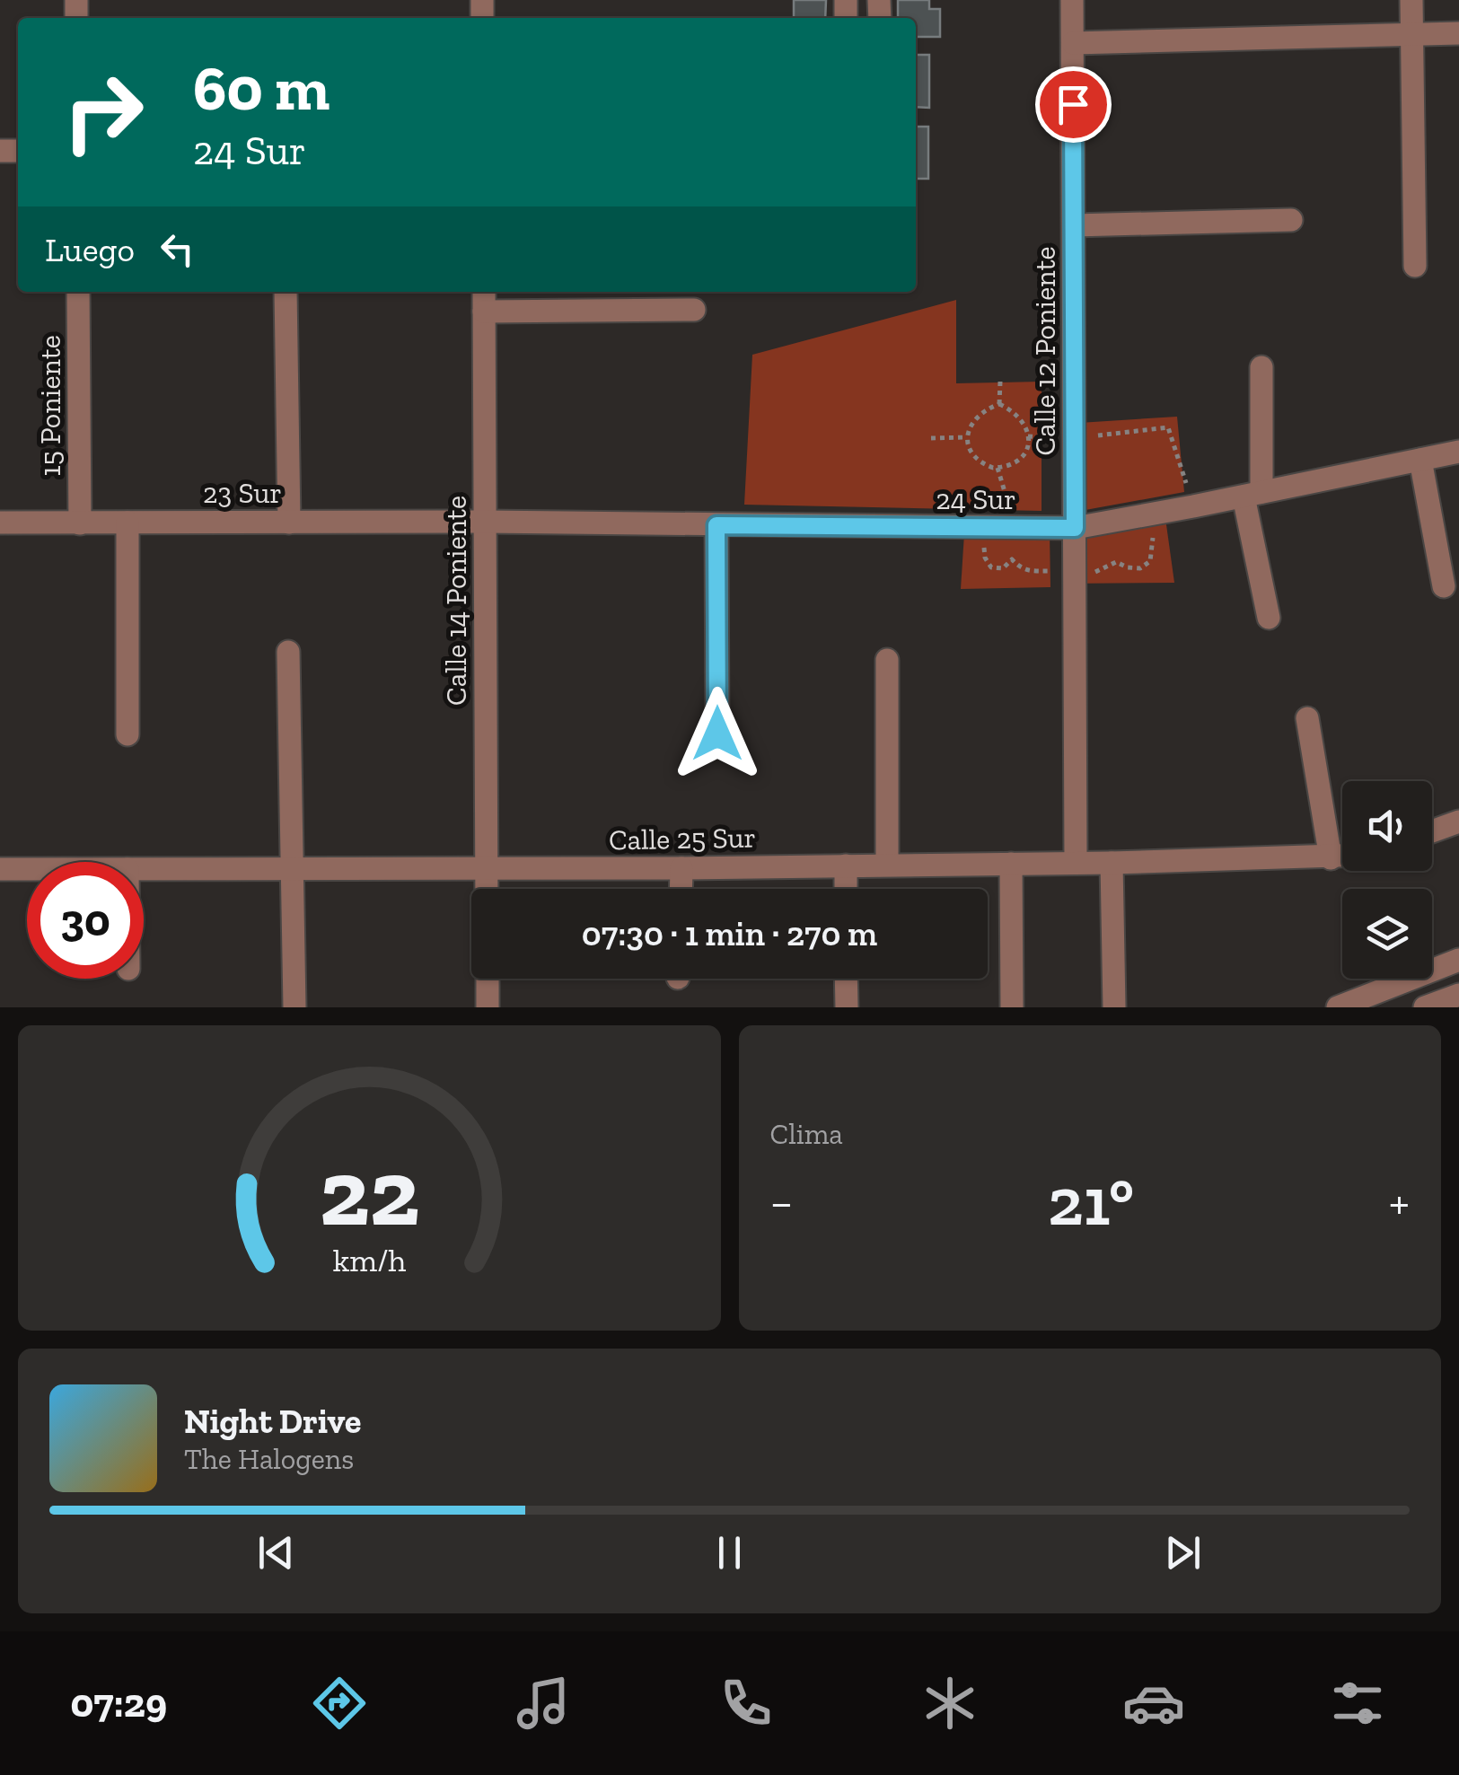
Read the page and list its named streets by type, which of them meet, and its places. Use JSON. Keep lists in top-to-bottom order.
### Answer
{
  "streets": {
    "street": [
      "Calle 12 Poniente",
      "15 Poniente",
      "23 Sur",
      "24 Sur",
      "Calle 14 Poniente",
      "Calle 25 Sur"
    ]
  },
  "crossings": [
    ["Calle 12 Poniente", "24 Sur"],
    ["Calle 12 Poniente", "Calle 25 Sur"],
    ["15 Poniente", "23 Sur"],
    ["23 Sur", "24 Sur"],
    ["23 Sur", "Calle 14 Poniente"],
    ["24 Sur", "Calle 14 Poniente"],
    ["Calle 14 Poniente", "Calle 25 Sur"]
  ],
  "page": {
    "turn": ["60 m", "24 Sur"],
    "then": "Luego",
    "limit": "30",
    "trip": "07:30 · 1 min · 270 m",
    "tile": "Clima",
    "heat": ["−", "21°", "+"],
    "song": ["Night Drive", "The Halogens"],
    "tabs": "07:29",
    "gauge": ["22", "km/h"]
  }
}
